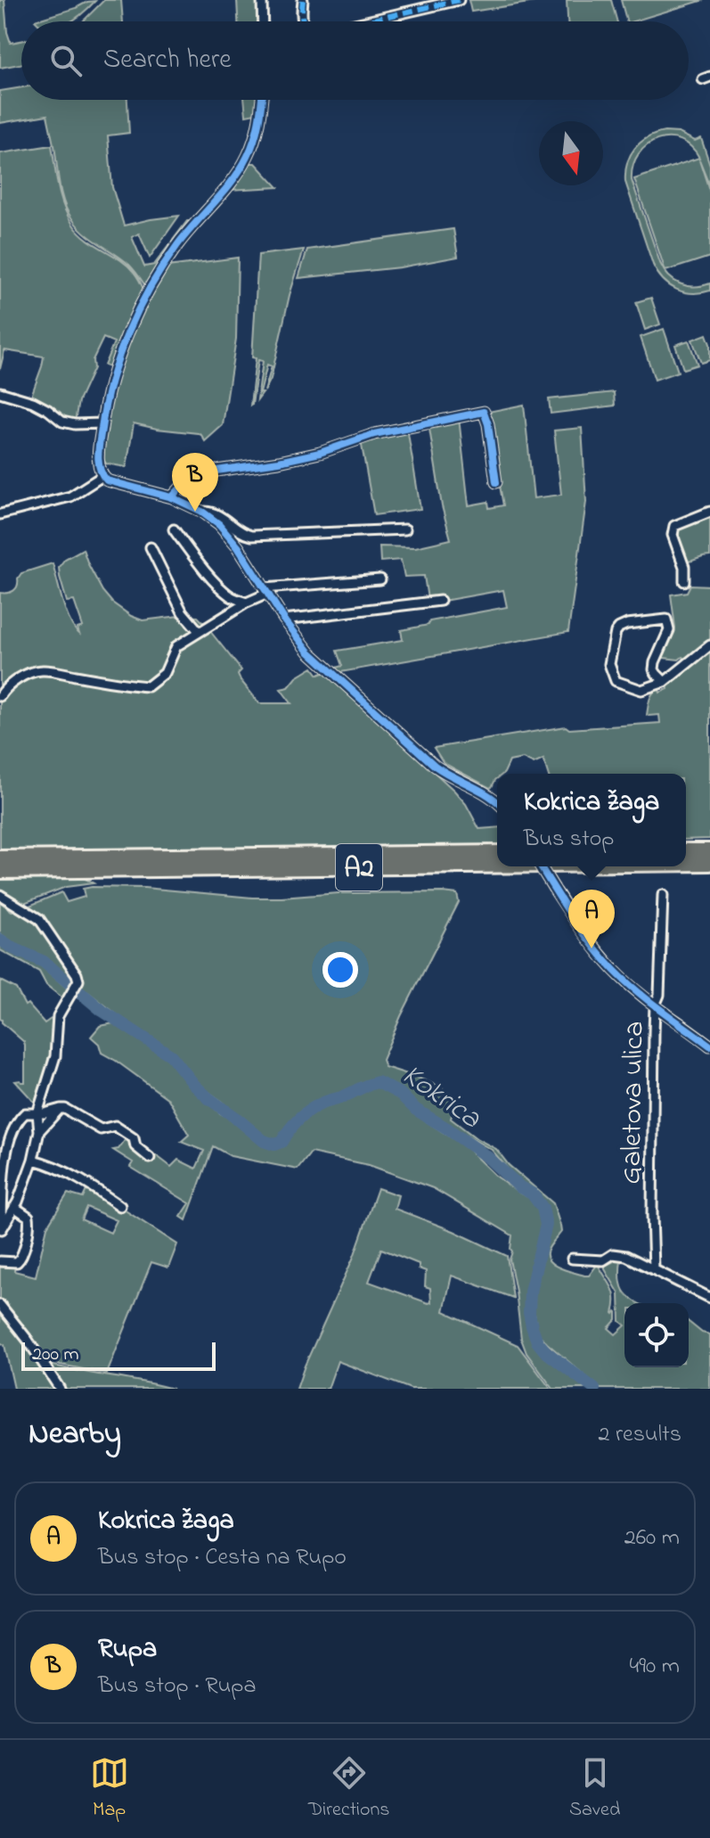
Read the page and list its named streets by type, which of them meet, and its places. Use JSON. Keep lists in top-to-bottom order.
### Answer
{
  "streets": {
    "highway": ["A2"],
    "street": ["Galetova ulica"]
  },
  "water": ["Kokrica"],
  "scale_bar": "200 m",
  "north": "bottom",
  "page": {
    "search": "Search here",
    "pins": ["B", "A"],
    "popup": ["Kokrica žaga", "Bus stop"],
    "scale": "200 m",
    "heading": ["Nearby", "2 results"],
    "list": [
      {
        "mark": "A",
        "name": "Kokrica žaga",
        "note": "Bus stop · Cesta na Rupo",
        "value": "260 m"
      },
      {
        "mark": "B",
        "name": "Rupa",
        "note": "Bus stop · Rupa",
        "value": "490 m"
      }
    ],
    "nav": ["Map", "Directions", "Saved"]
  }
}
